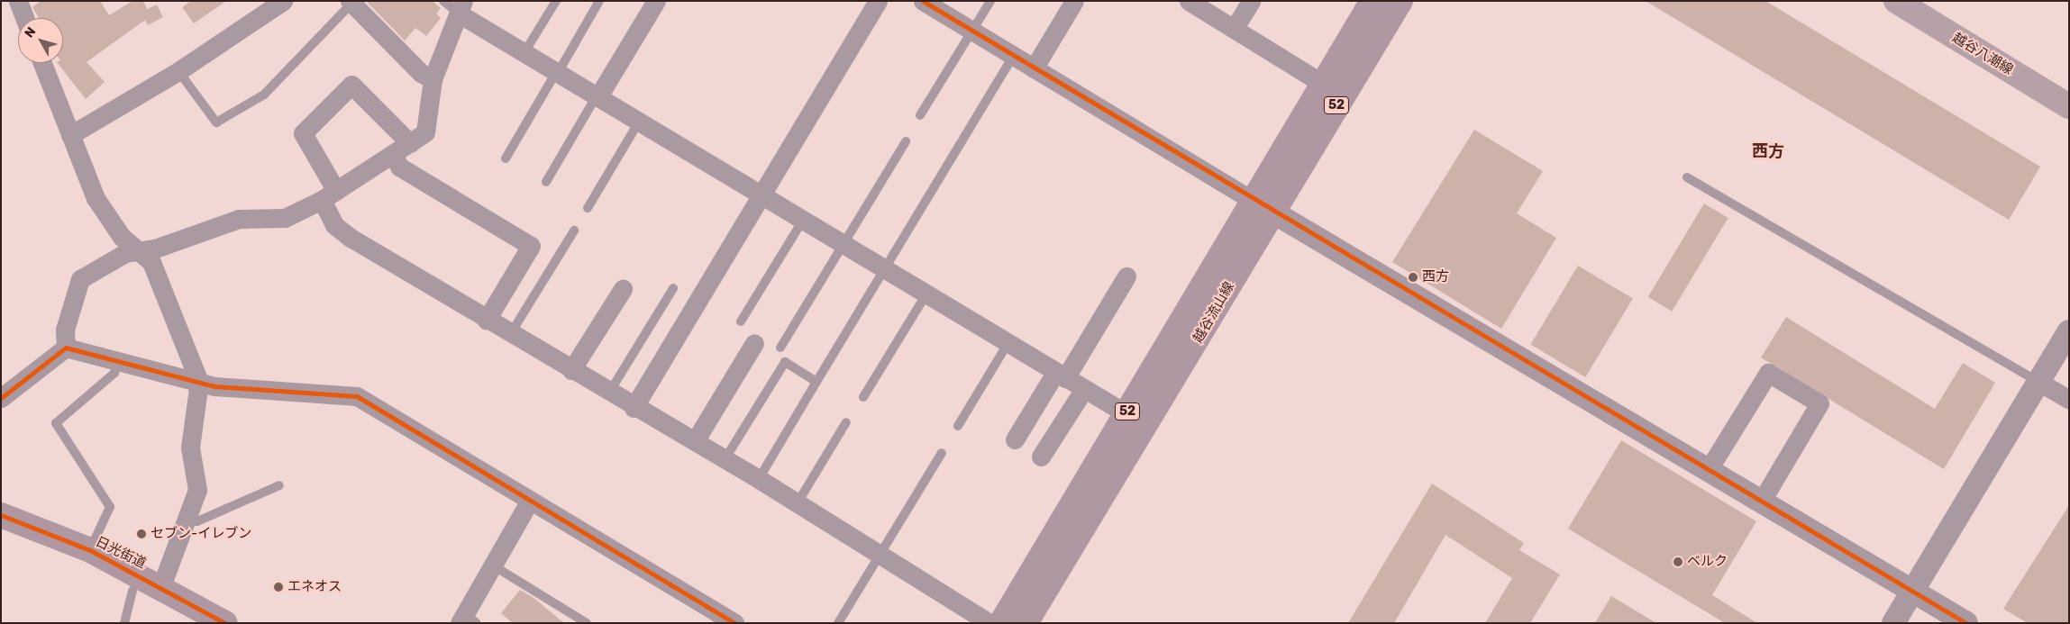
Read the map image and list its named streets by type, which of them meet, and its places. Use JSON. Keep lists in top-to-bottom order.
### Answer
{
  "streets": {
    "main road": [
      "越谷八潮線",
      "52",
      "越谷流山線",
      "日光街道"
    ]
  },
  "districts": ["西方"],
  "places": [
    "西方",
    "セブン-イレブン",
    "ベルク",
    "エネオス"
  ],
  "north": "top left"
}
